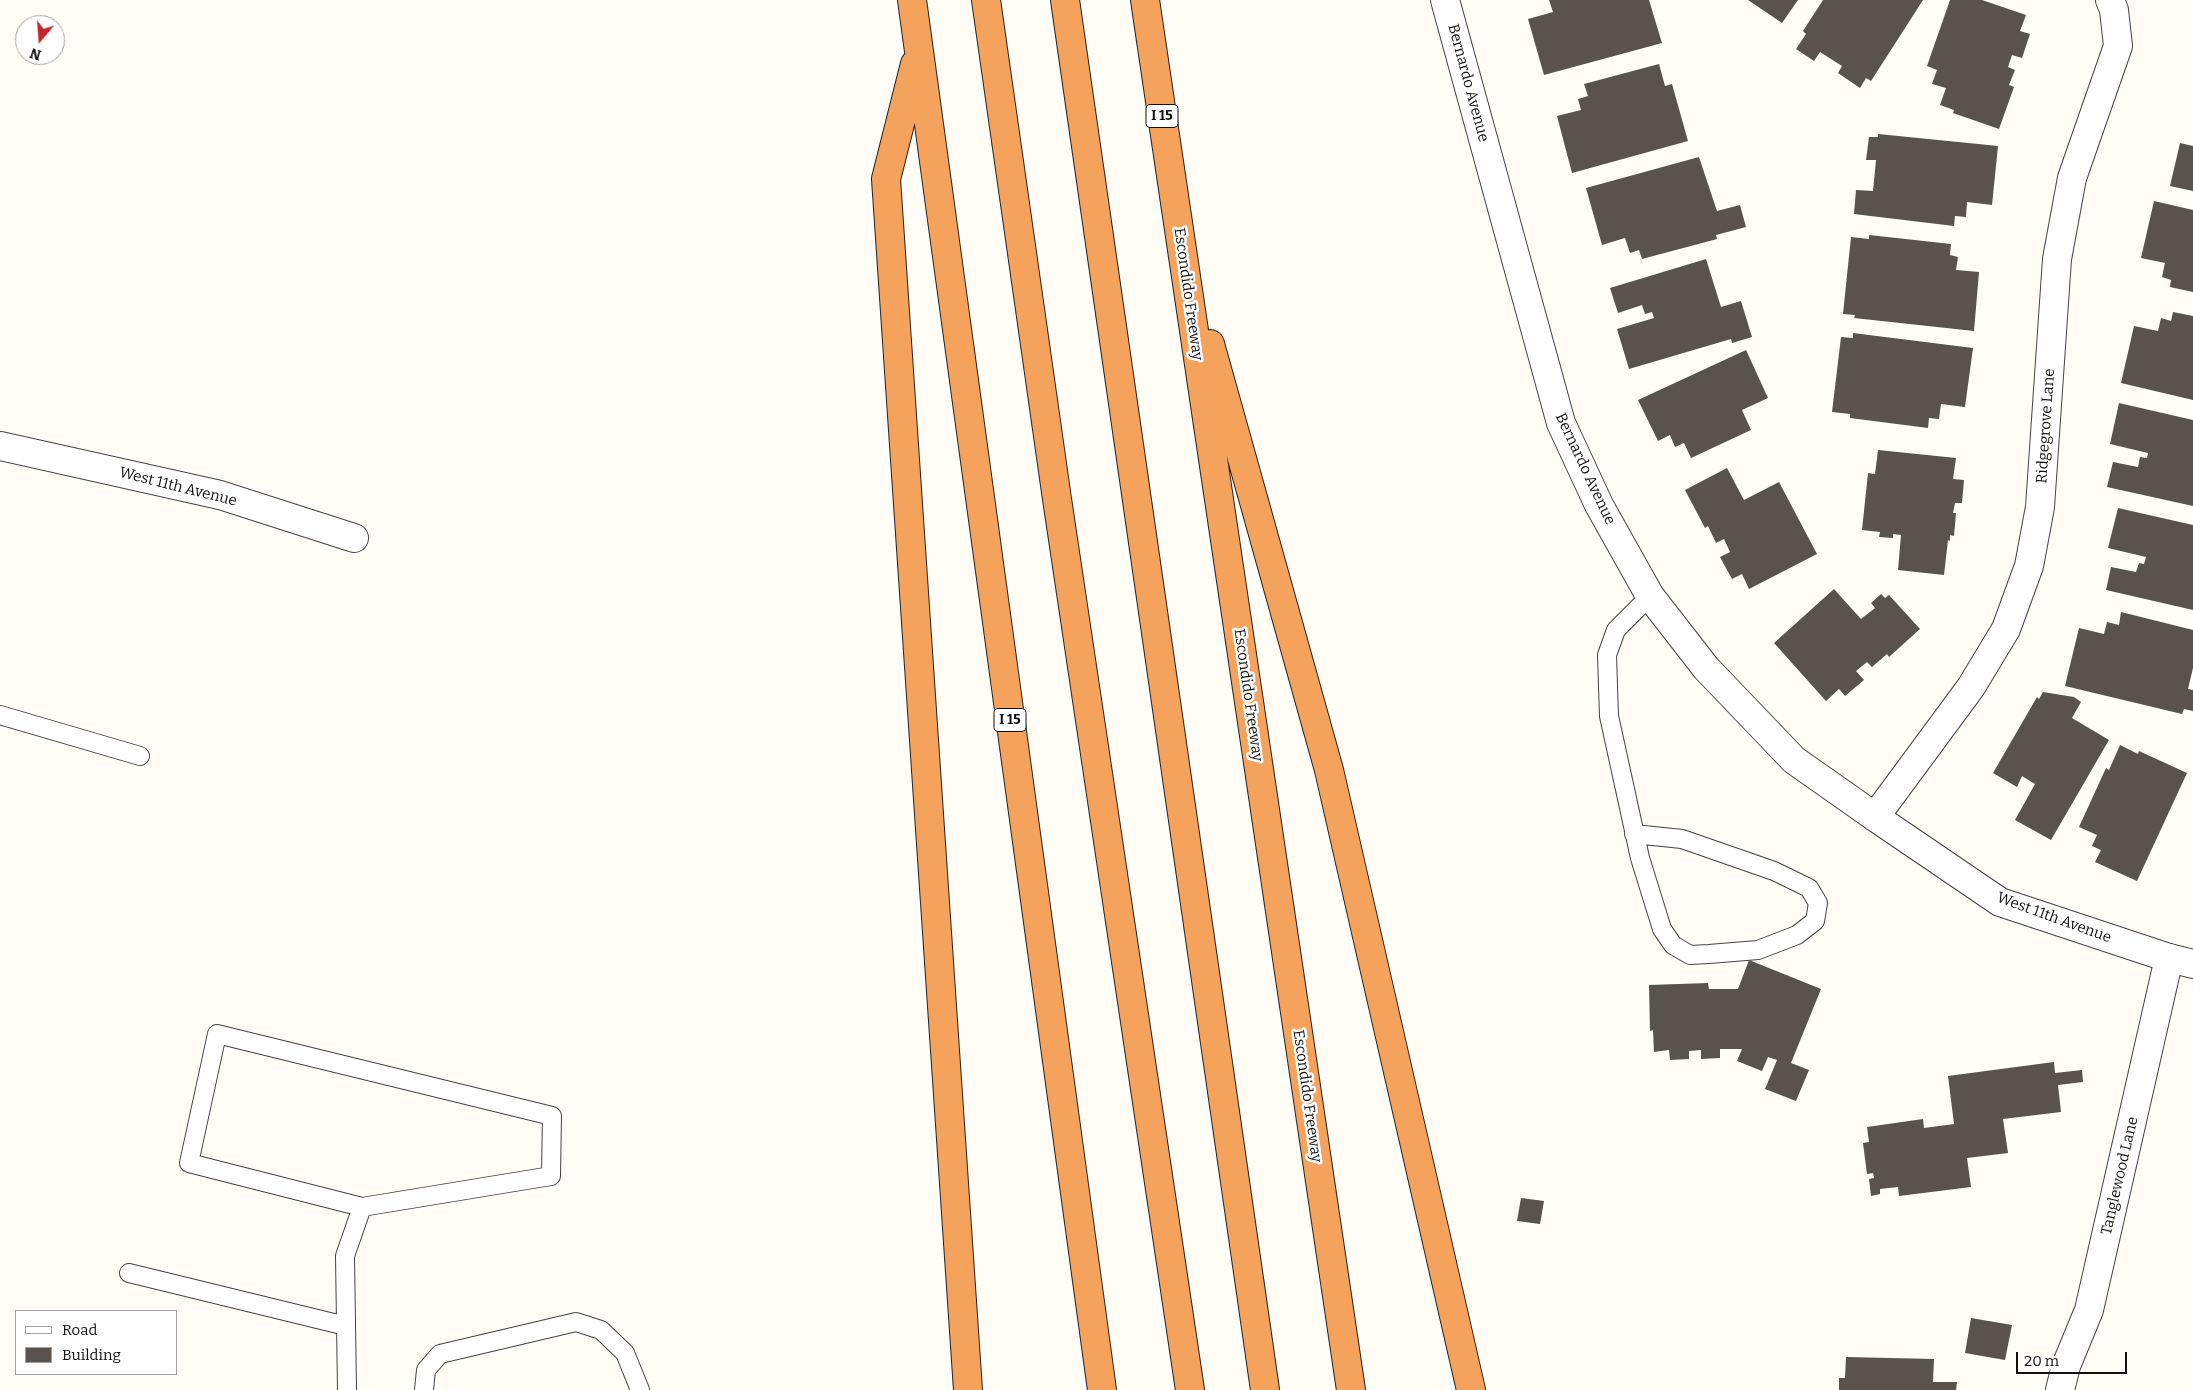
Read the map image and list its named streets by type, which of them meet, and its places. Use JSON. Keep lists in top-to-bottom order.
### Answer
{
  "streets": {
    "highway": ["I 15", "Escondido Freeway"],
    "street": [
      "Bernardo Avenue",
      "Ridgegrove Lane",
      "West 11th Avenue",
      "Tanglewood Lane"
    ]
  },
  "crossings": [
    ["Bernardo Avenue", "Ridgegrove Lane"],
    ["Bernardo Avenue", "West 11th Avenue"],
    ["Ridgegrove Lane", "West 11th Avenue"],
    ["West 11th Avenue", "Tanglewood Lane"]
  ],
  "legend": ["Road", "Building"],
  "scale_bar": "20 m",
  "north": "bottom"
}
